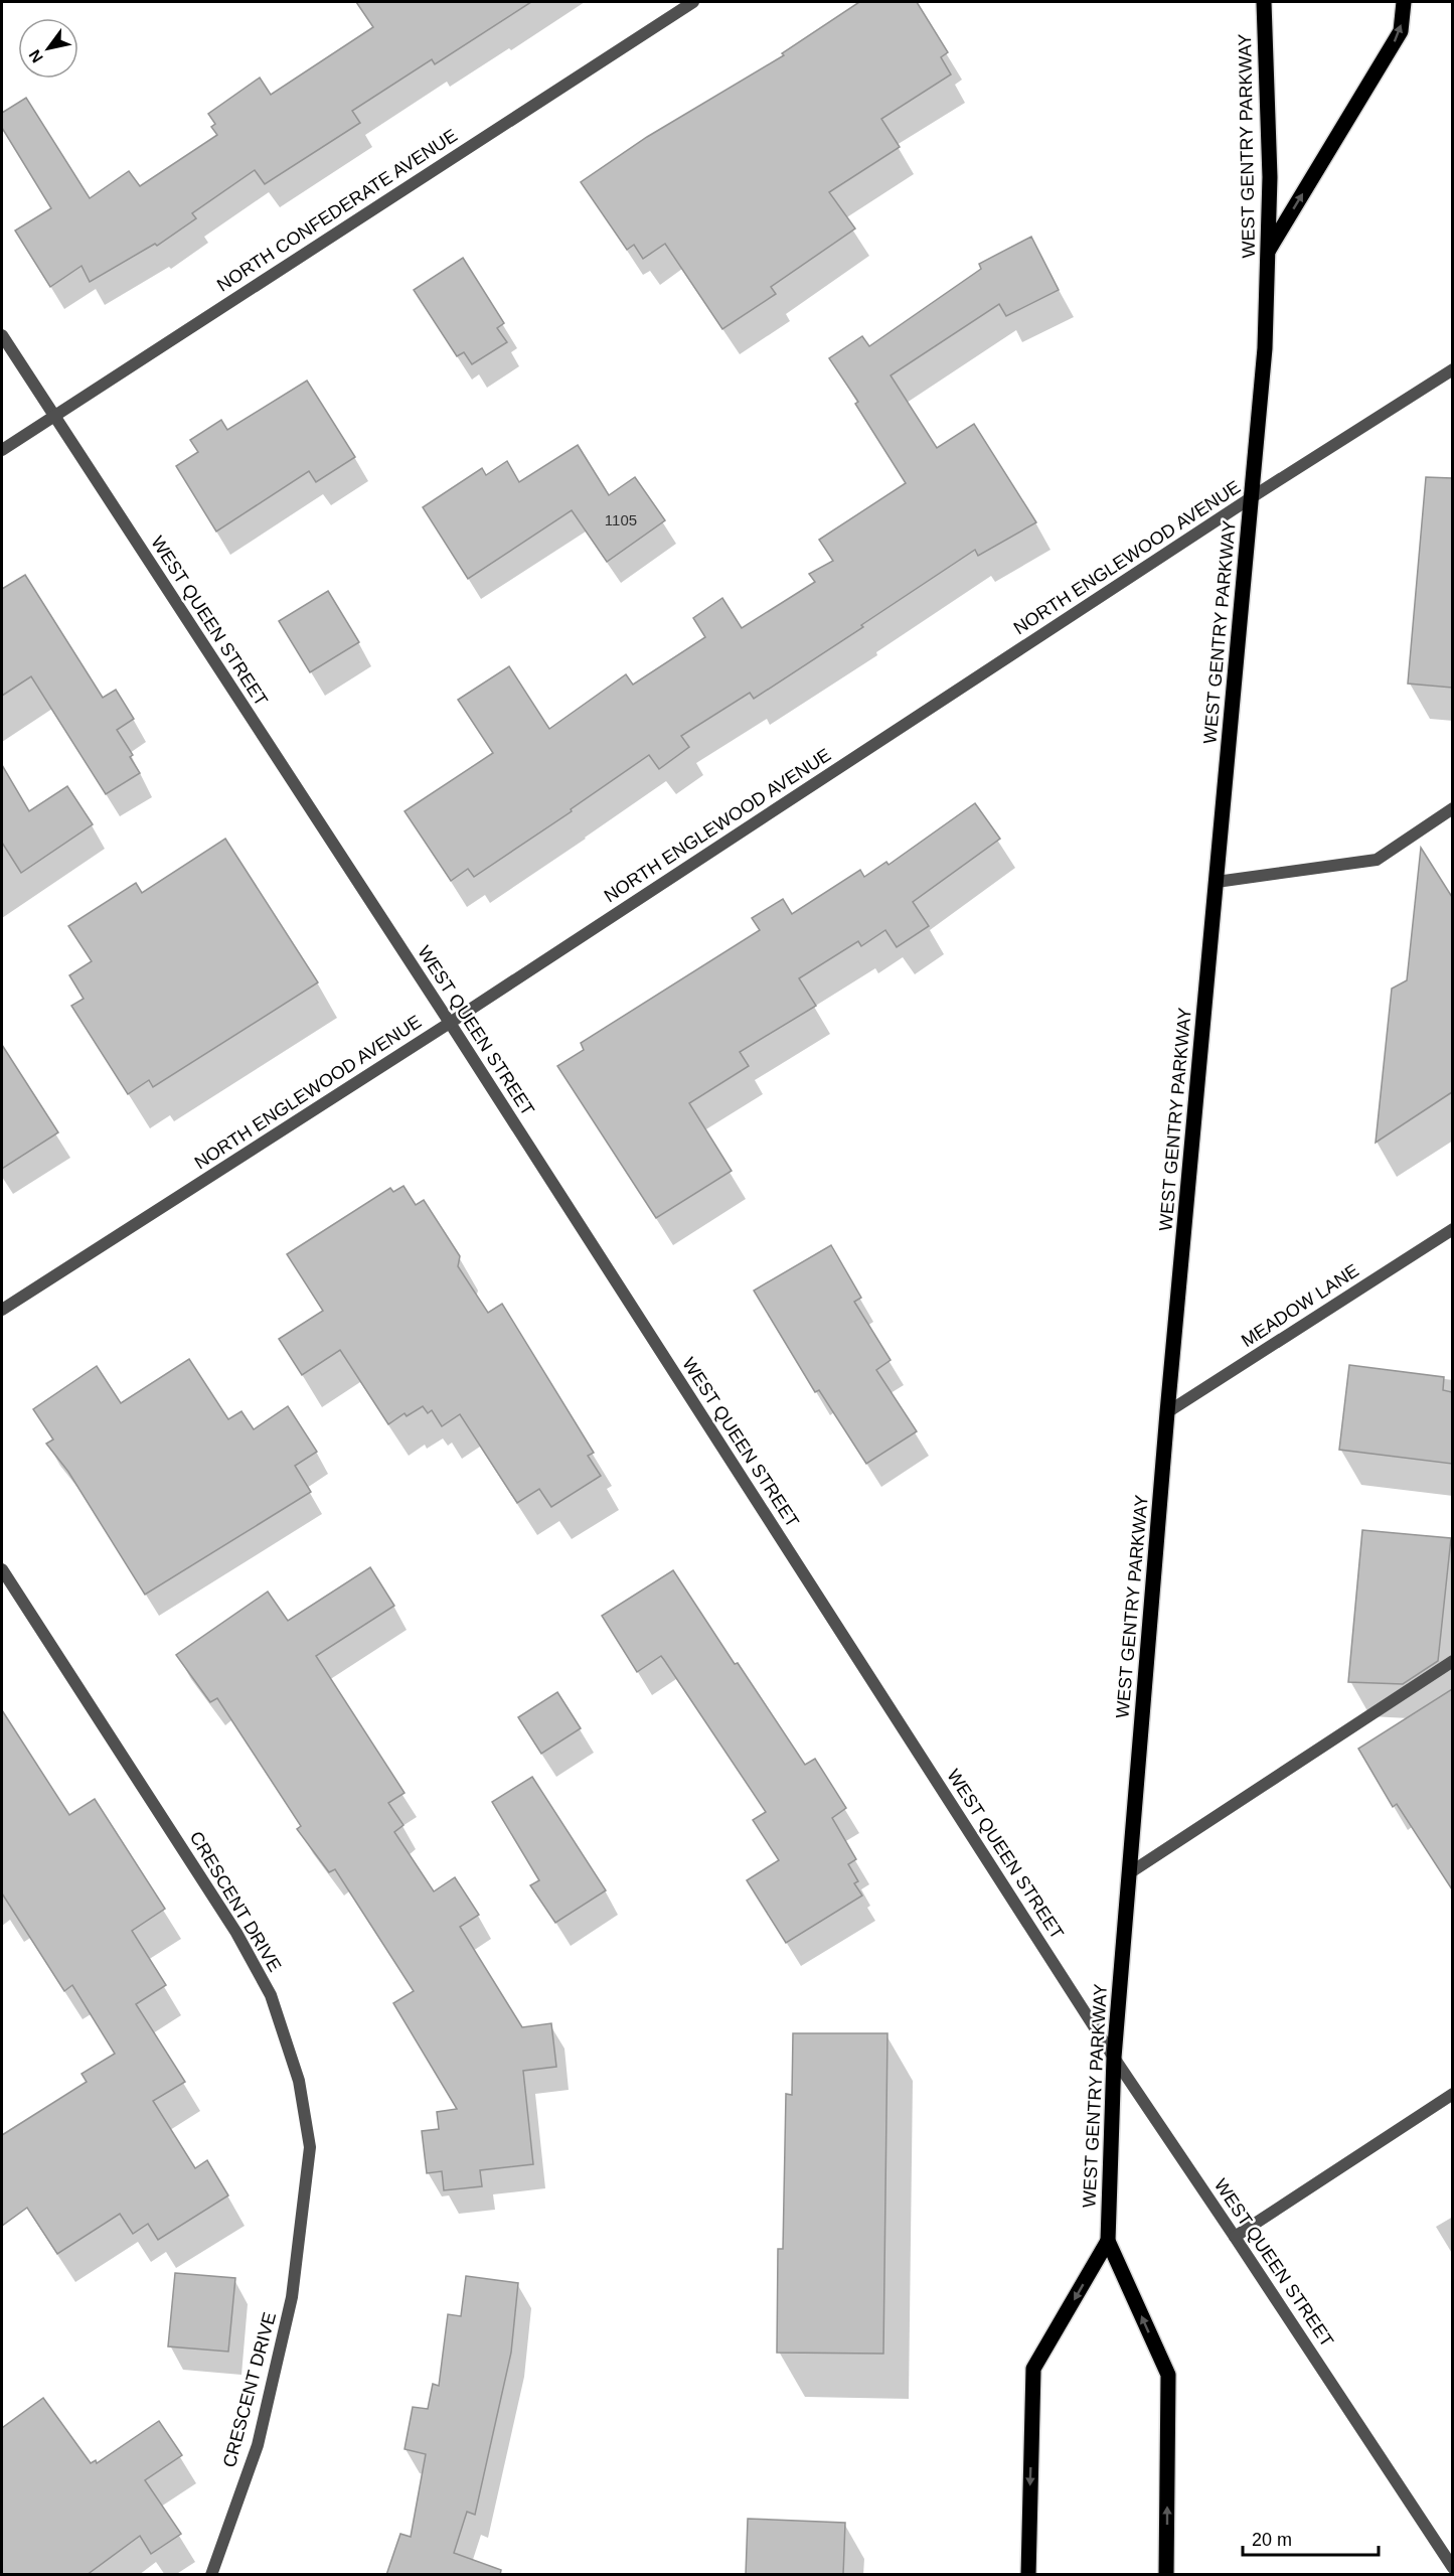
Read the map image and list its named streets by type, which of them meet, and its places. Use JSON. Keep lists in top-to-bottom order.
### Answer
{
  "streets": {
    "main road": ["WEST GENTRY PARKWAY"],
    "street": [
      "NORTH CONFEDERATE AVENUE",
      "NORTH ENGLEWOOD AVENUE",
      "WEST QUEEN STREET",
      "MEADOW LANE",
      "CRESCENT DRIVE"
    ]
  },
  "crossings": [
    ["WEST GENTRY PARKWAY", "NORTH ENGLEWOOD AVENUE"],
    ["WEST GENTRY PARKWAY", "WEST QUEEN STREET"],
    ["WEST GENTRY PARKWAY", "MEADOW LANE"],
    ["NORTH CONFEDERATE AVENUE", "WEST QUEEN STREET"],
    ["NORTH ENGLEWOOD AVENUE", "WEST QUEEN STREET"]
  ],
  "house_numbers": ["1105"],
  "scale_bar": "20 m",
  "north": "bottom left"
}
